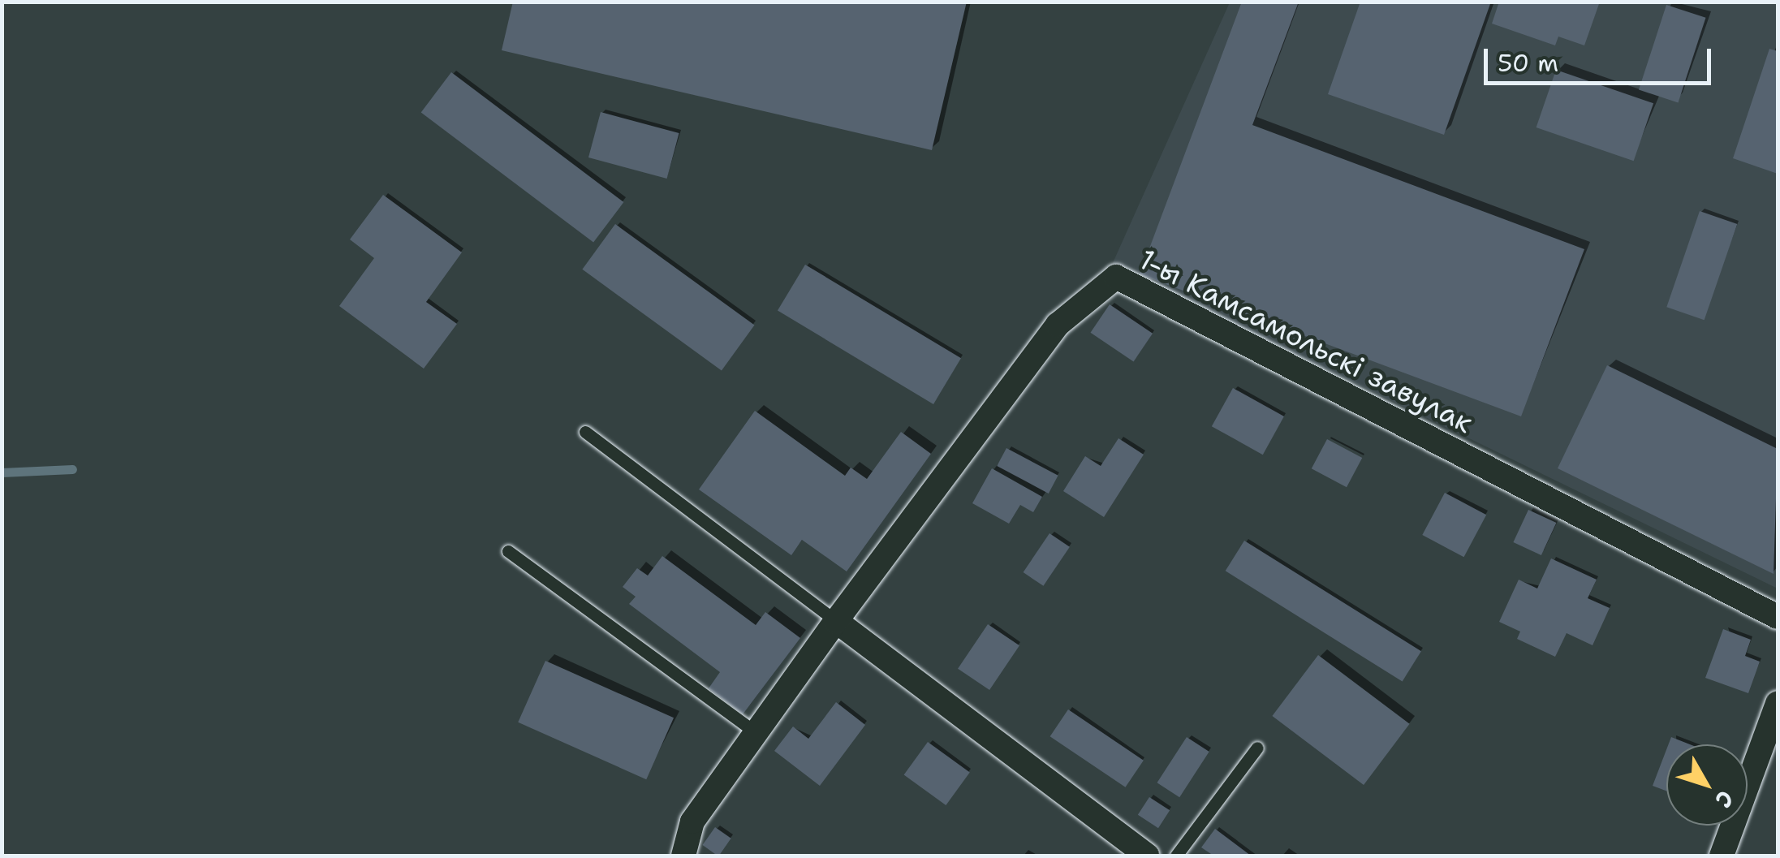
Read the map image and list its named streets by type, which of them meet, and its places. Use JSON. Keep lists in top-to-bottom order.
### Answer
{
  "streets": {
    "street": ["1-ы Камсамольскі завулак"]
  },
  "scale_bar": "50 m",
  "north": "bottom right"
}
